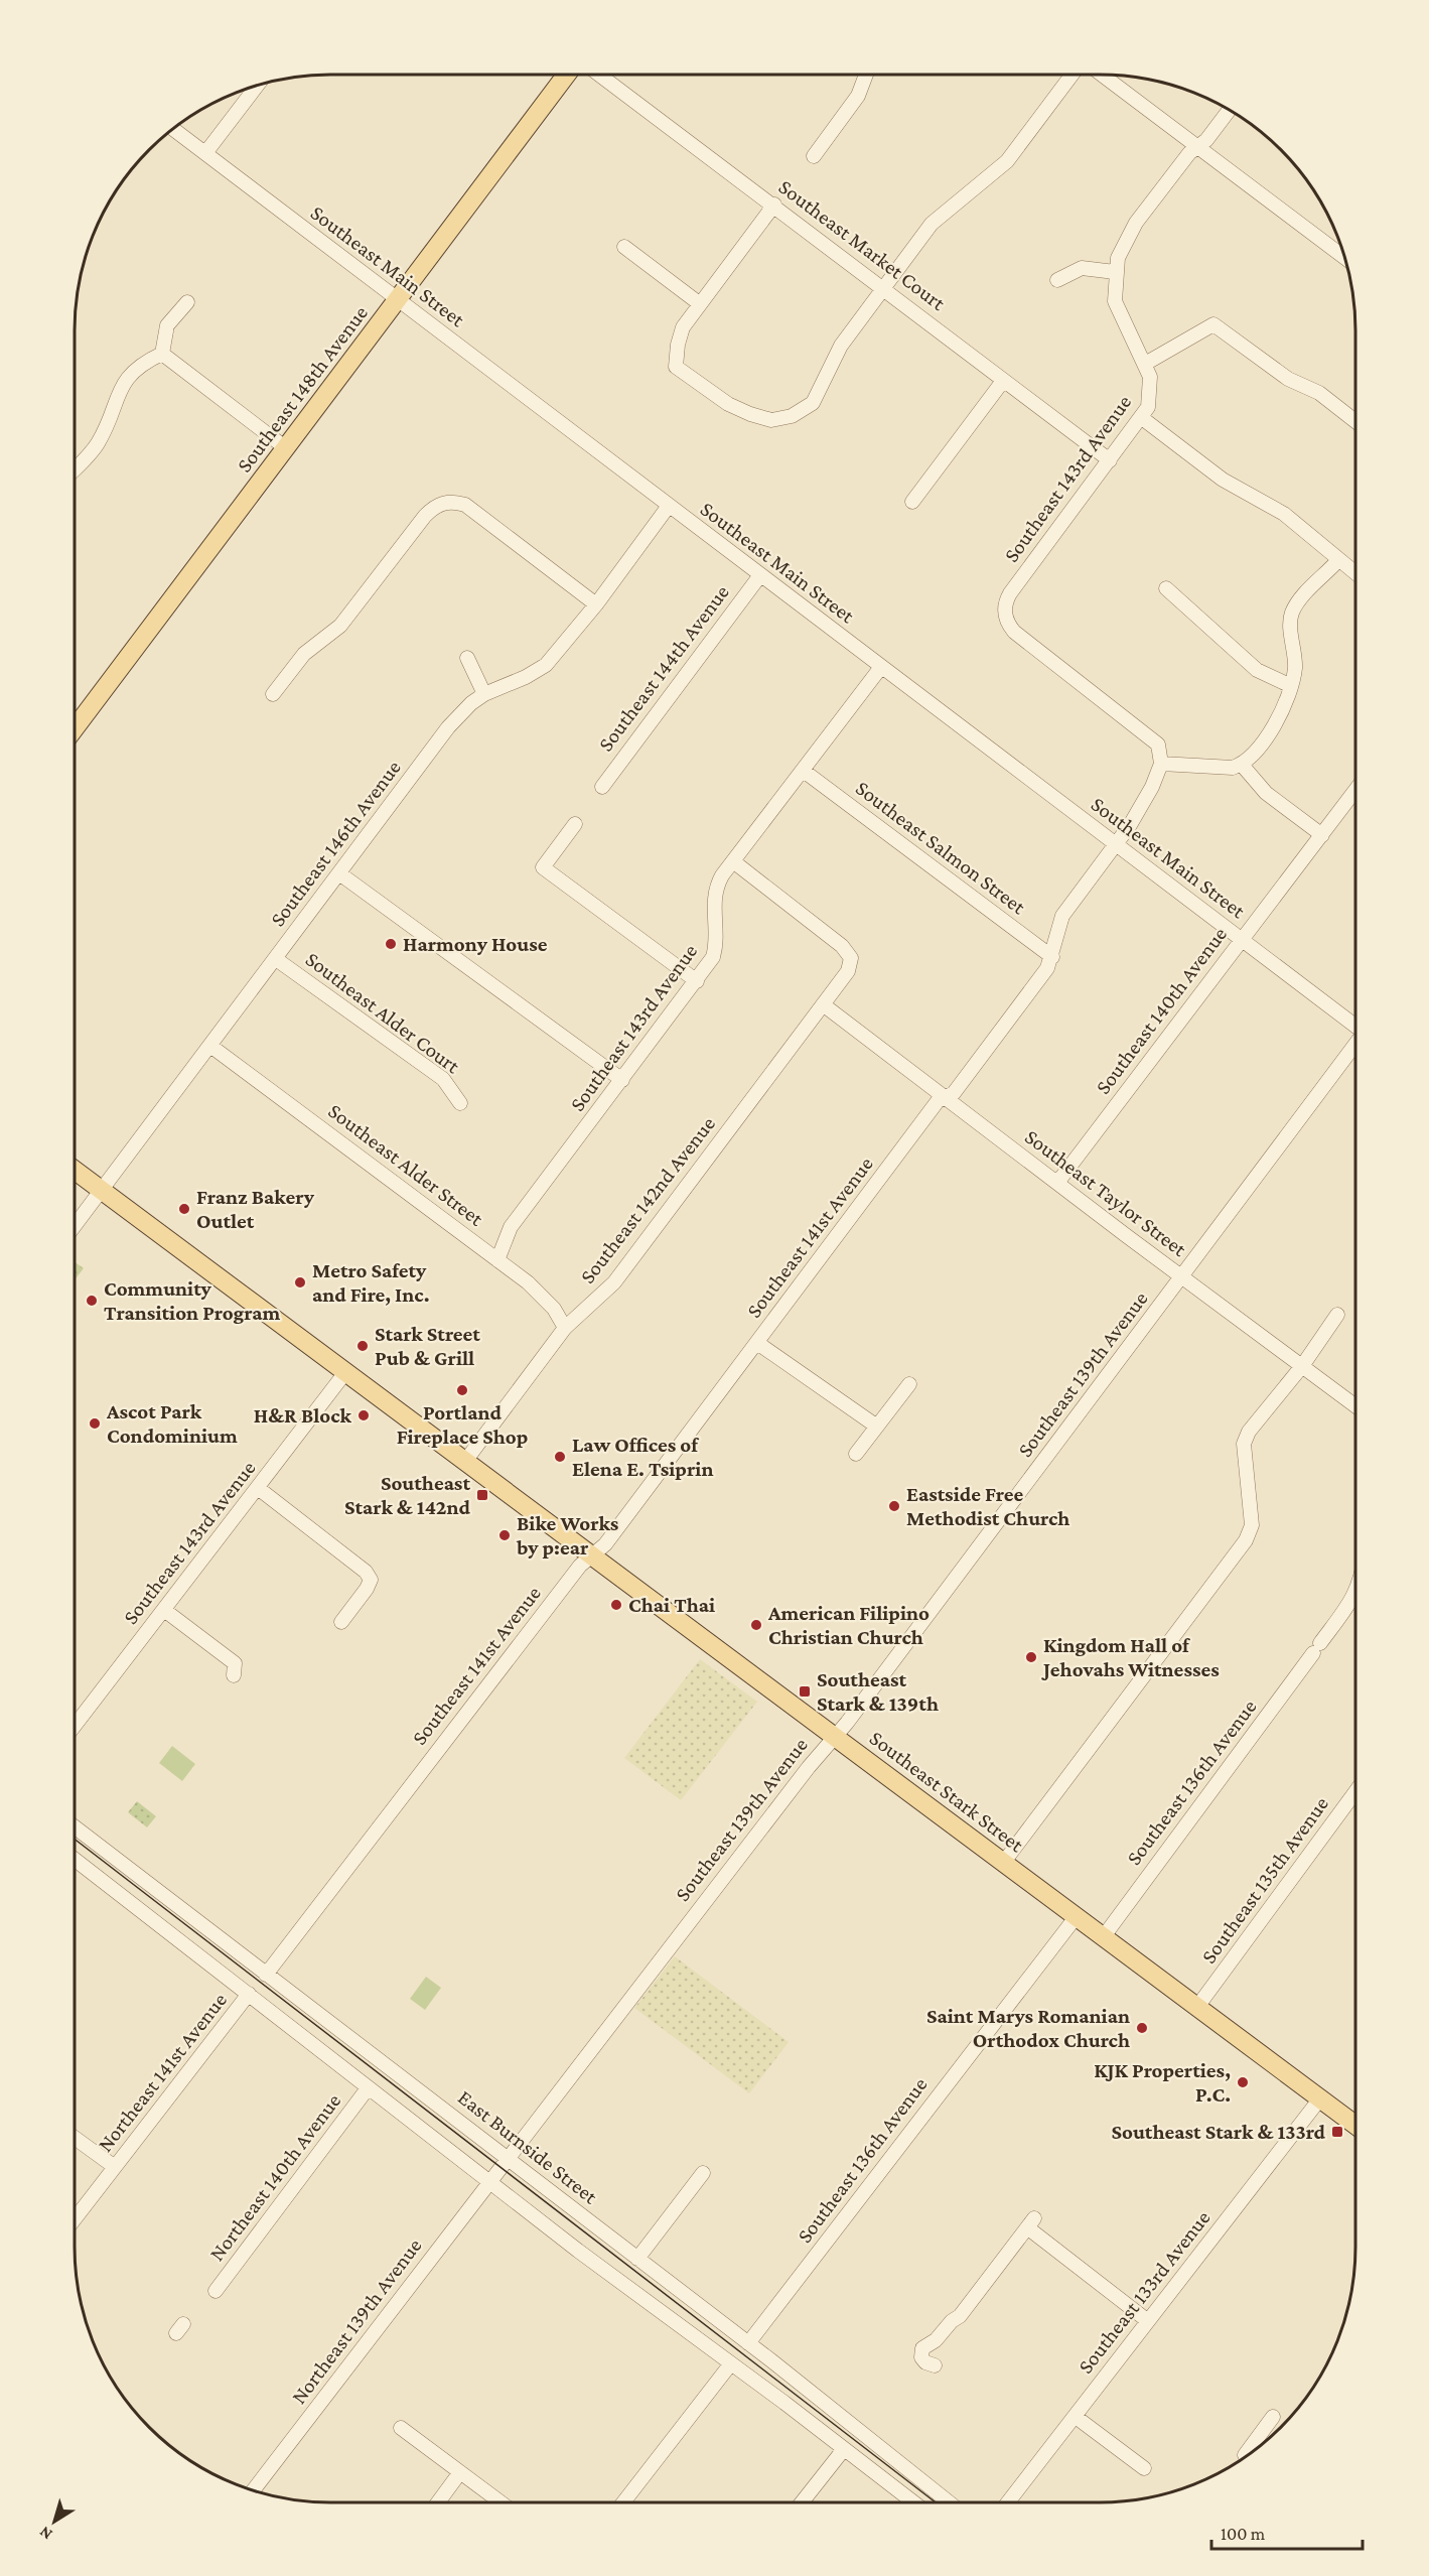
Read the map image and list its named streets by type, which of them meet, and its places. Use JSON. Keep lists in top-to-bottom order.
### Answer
{
  "streets": {
    "main road": ["Southeast 148th Avenue", "Southeast Stark Street"],
    "street": [
      "Southeast Market Court",
      "Southeast Main Street",
      "Southeast 143rd Avenue",
      "Southeast 144th Avenue",
      "Southeast 146th Avenue",
      "Southeast Salmon Street",
      "Southeast 140th Avenue",
      "Southeast Alder Court",
      "Southeast Alder Street",
      "Southeast Taylor Street",
      "Southeast 142nd Avenue",
      "Southeast 141st Avenue",
      "Southeast 139th Avenue",
      "Southeast 136th Avenue",
      "Southeast 135th Avenue",
      "Northeast 141st Avenue",
      "East Burnside Street",
      "Northeast 140th Avenue",
      "Southeast 133rd Avenue",
      "Northeast 139th Avenue"
    ]
  },
  "crossings": [
    ["Southeast Market Court", "Southeast 143rd Avenue"],
    ["Southeast Main Street", "Southeast 148th Avenue"],
    ["Southeast Main Street", "Southeast 143rd Avenue"],
    ["Southeast Main Street", "Southeast 144th Avenue"],
    ["Southeast Main Street", "Southeast 146th Avenue"],
    ["Southeast Main Street", "Southeast 140th Avenue"],
    ["Southeast Main Street", "Southeast 141st Avenue"],
    ["Southeast 143rd Avenue", "Southeast Salmon Street"],
    ["Southeast 143rd Avenue", "Southeast Alder Street"],
    ["Southeast 143rd Avenue", "Southeast 142nd Avenue"],
    ["Southeast 143rd Avenue", "Southeast 141st Avenue"],
    ["Southeast 143rd Avenue", "Southeast Stark Street"],
    ["Southeast 146th Avenue", "Southeast Alder Court"],
    ["Southeast 146th Avenue", "Southeast Alder Street"],
    ["Southeast 146th Avenue", "Southeast Stark Street"],
    ["Southeast Salmon Street", "Southeast 141st Avenue"],
    ["Southeast 140th Avenue", "Southeast Taylor Street"],
    ["Southeast Alder Street", "Southeast 142nd Avenue"],
    ["Southeast Taylor Street", "Southeast 142nd Avenue"],
    ["Southeast Taylor Street", "Southeast 141st Avenue"],
    ["Southeast Taylor Street", "Southeast 139th Avenue"],
    ["Southeast 142nd Avenue", "Southeast Stark Street"],
    ["Southeast 141st Avenue", "Southeast Stark Street"],
    ["Southeast 141st Avenue", "East Burnside Street"],
    ["Southeast 139th Avenue", "Southeast Stark Street"],
    ["Southeast 139th Avenue", "East Burnside Street"],
    ["Southeast 139th Avenue", "Northeast 139th Avenue"],
    ["Southeast 136th Avenue", "Southeast Stark Street"],
    ["Southeast 136th Avenue", "East Burnside Street"],
    ["Southeast Stark Street", "Southeast 135th Avenue"],
    ["Southeast Stark Street", "Southeast 133rd Avenue"]
  ],
  "places": {
    "other": [
      "Harmony House",
      "Franz Bakery Outlet",
      "Metro Safety and Fire, Inc.",
      "Community Transition Program",
      "Stark Street Pub & Grill",
      "Portland Fireplace Shop",
      "H&R Block",
      "Ascot Park Condominium",
      "Law Offices of Elena E. Tsiprin",
      "Eastside Free Methodist Church",
      "Bike Works by p:ear",
      "Chai Thai",
      "American Filipino Christian Church",
      "Kingdom Hall of Jehovahs Witnesses",
      "Saint Marys Romanian Orthodox Church",
      "KJK Properties, P.C."
    ],
    "transit": ["Southeast Stark & 142nd", "Southeast Stark & 139th", "Southeast Stark & 133rd"]
  },
  "scale_bar": "100 m",
  "north": "bottom left"
}
